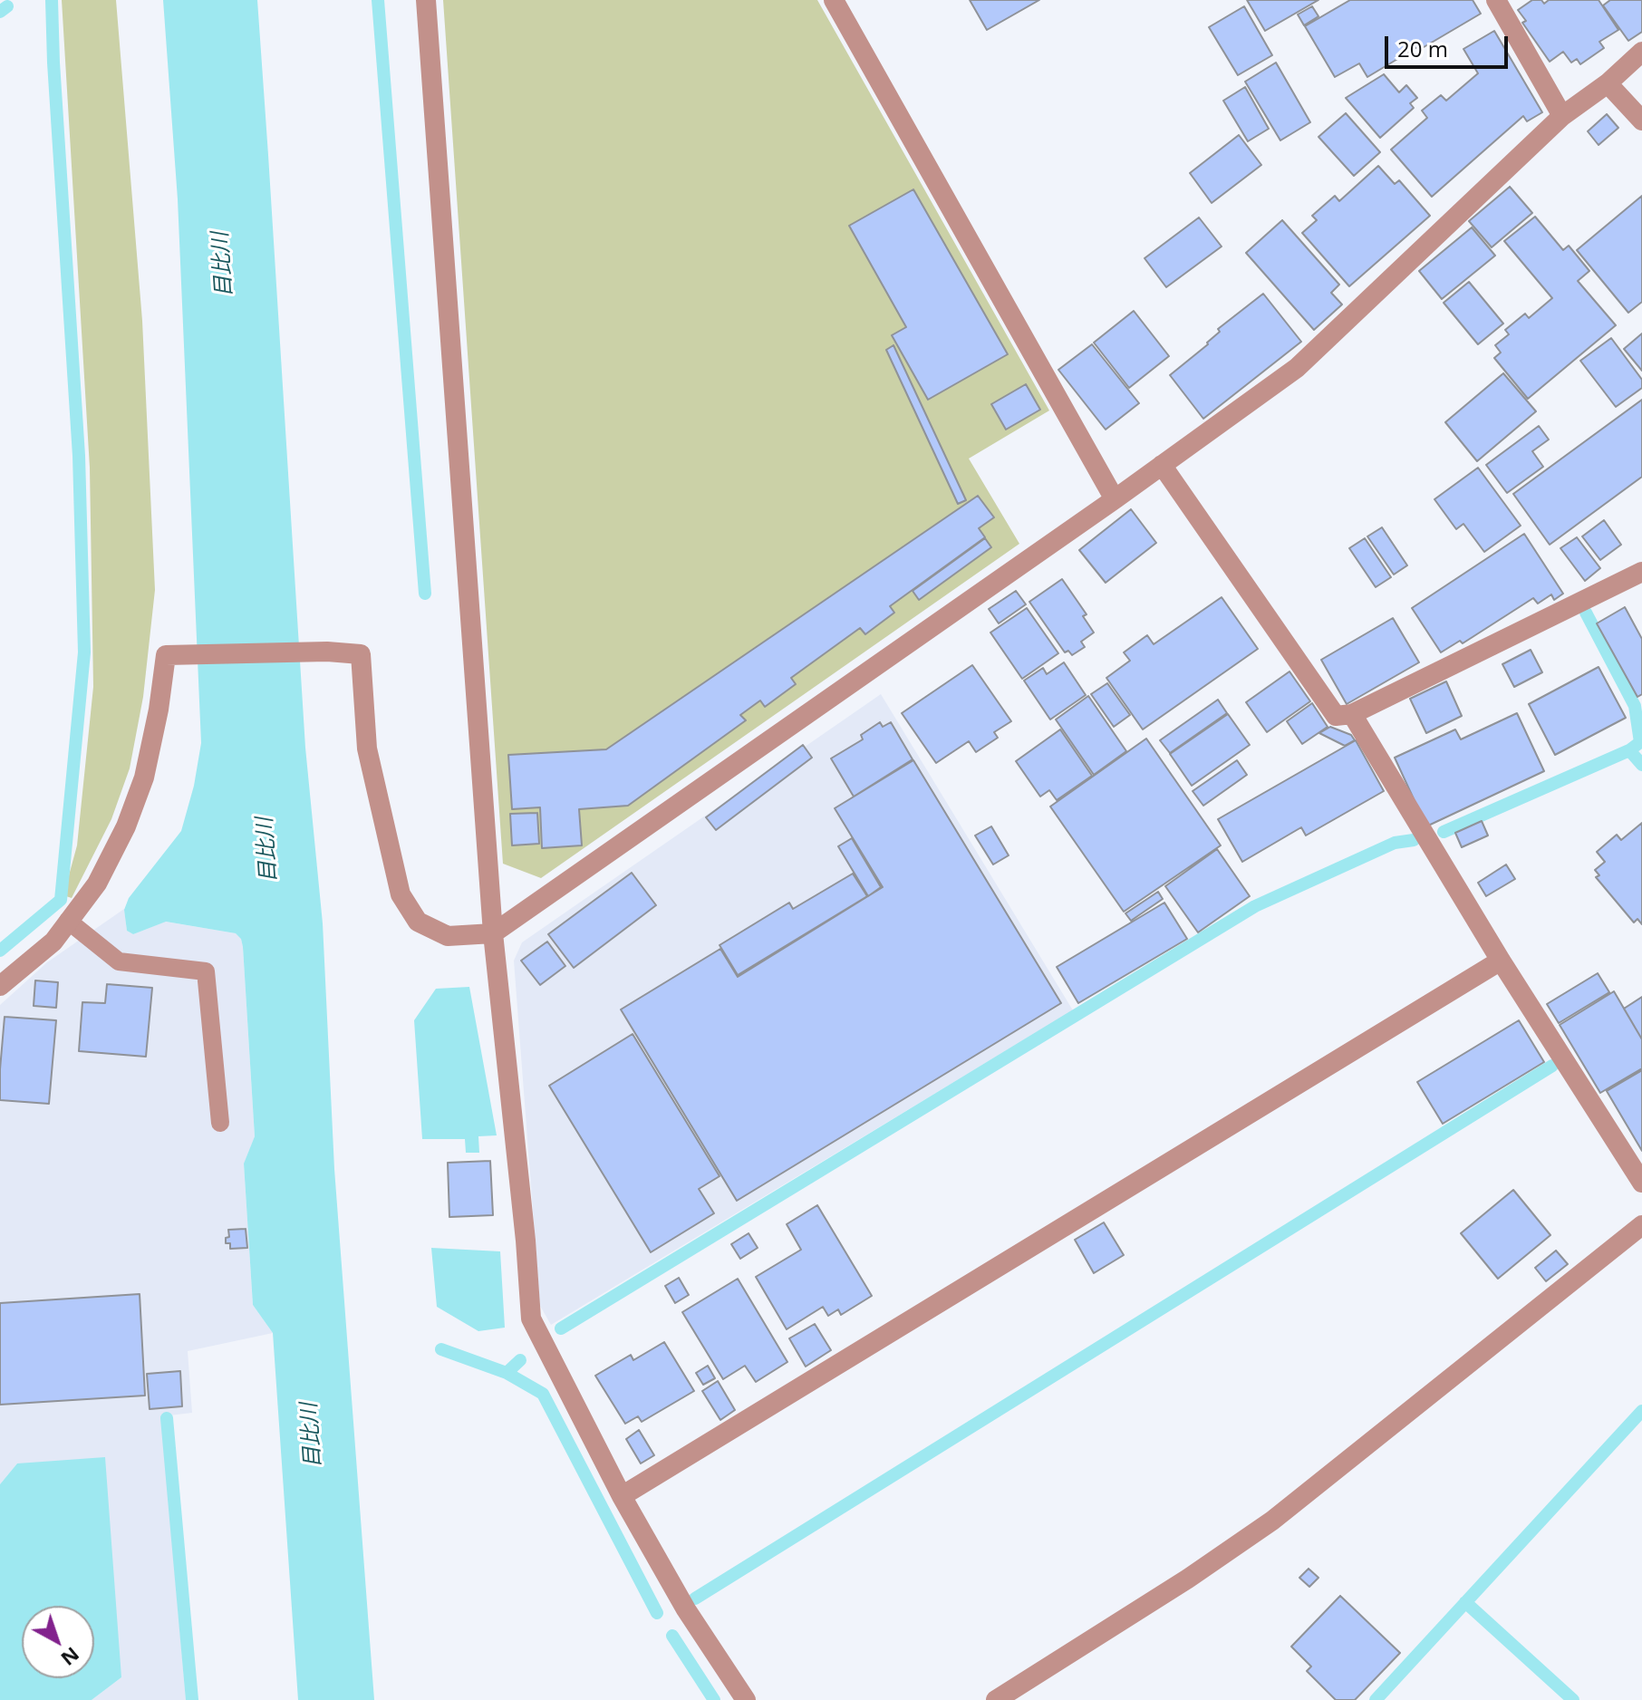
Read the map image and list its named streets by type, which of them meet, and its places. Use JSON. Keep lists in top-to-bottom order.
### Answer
{
  "water": ["目比川"],
  "scale_bar": "20 m",
  "north": "bottom right"
}
